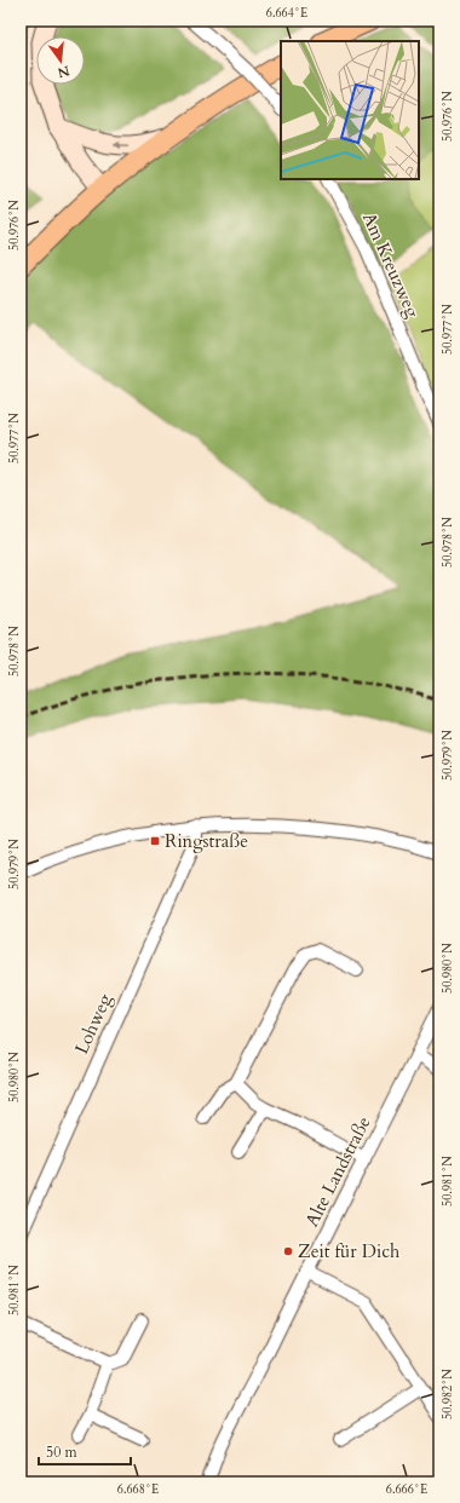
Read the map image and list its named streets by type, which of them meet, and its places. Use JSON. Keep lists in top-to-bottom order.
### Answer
{
  "streets": {
    "street": ["Am Kreuzweg", "Lohweg", "Alte Landstraße"]
  },
  "places": {
    "transit": ["Ringstraße"],
    "other": ["Zeit für Dich"]
  },
  "scale_bar": "50 m",
  "north": "bottom",
  "coordinates": [
    "6.664°E",
    "50.976°N",
    "50.977°N",
    "50.978°N",
    "50.979°N",
    "50.980°N",
    "50.981°N",
    "50.982°N",
    "6.668°E",
    "6.666°E"
  ]
}
